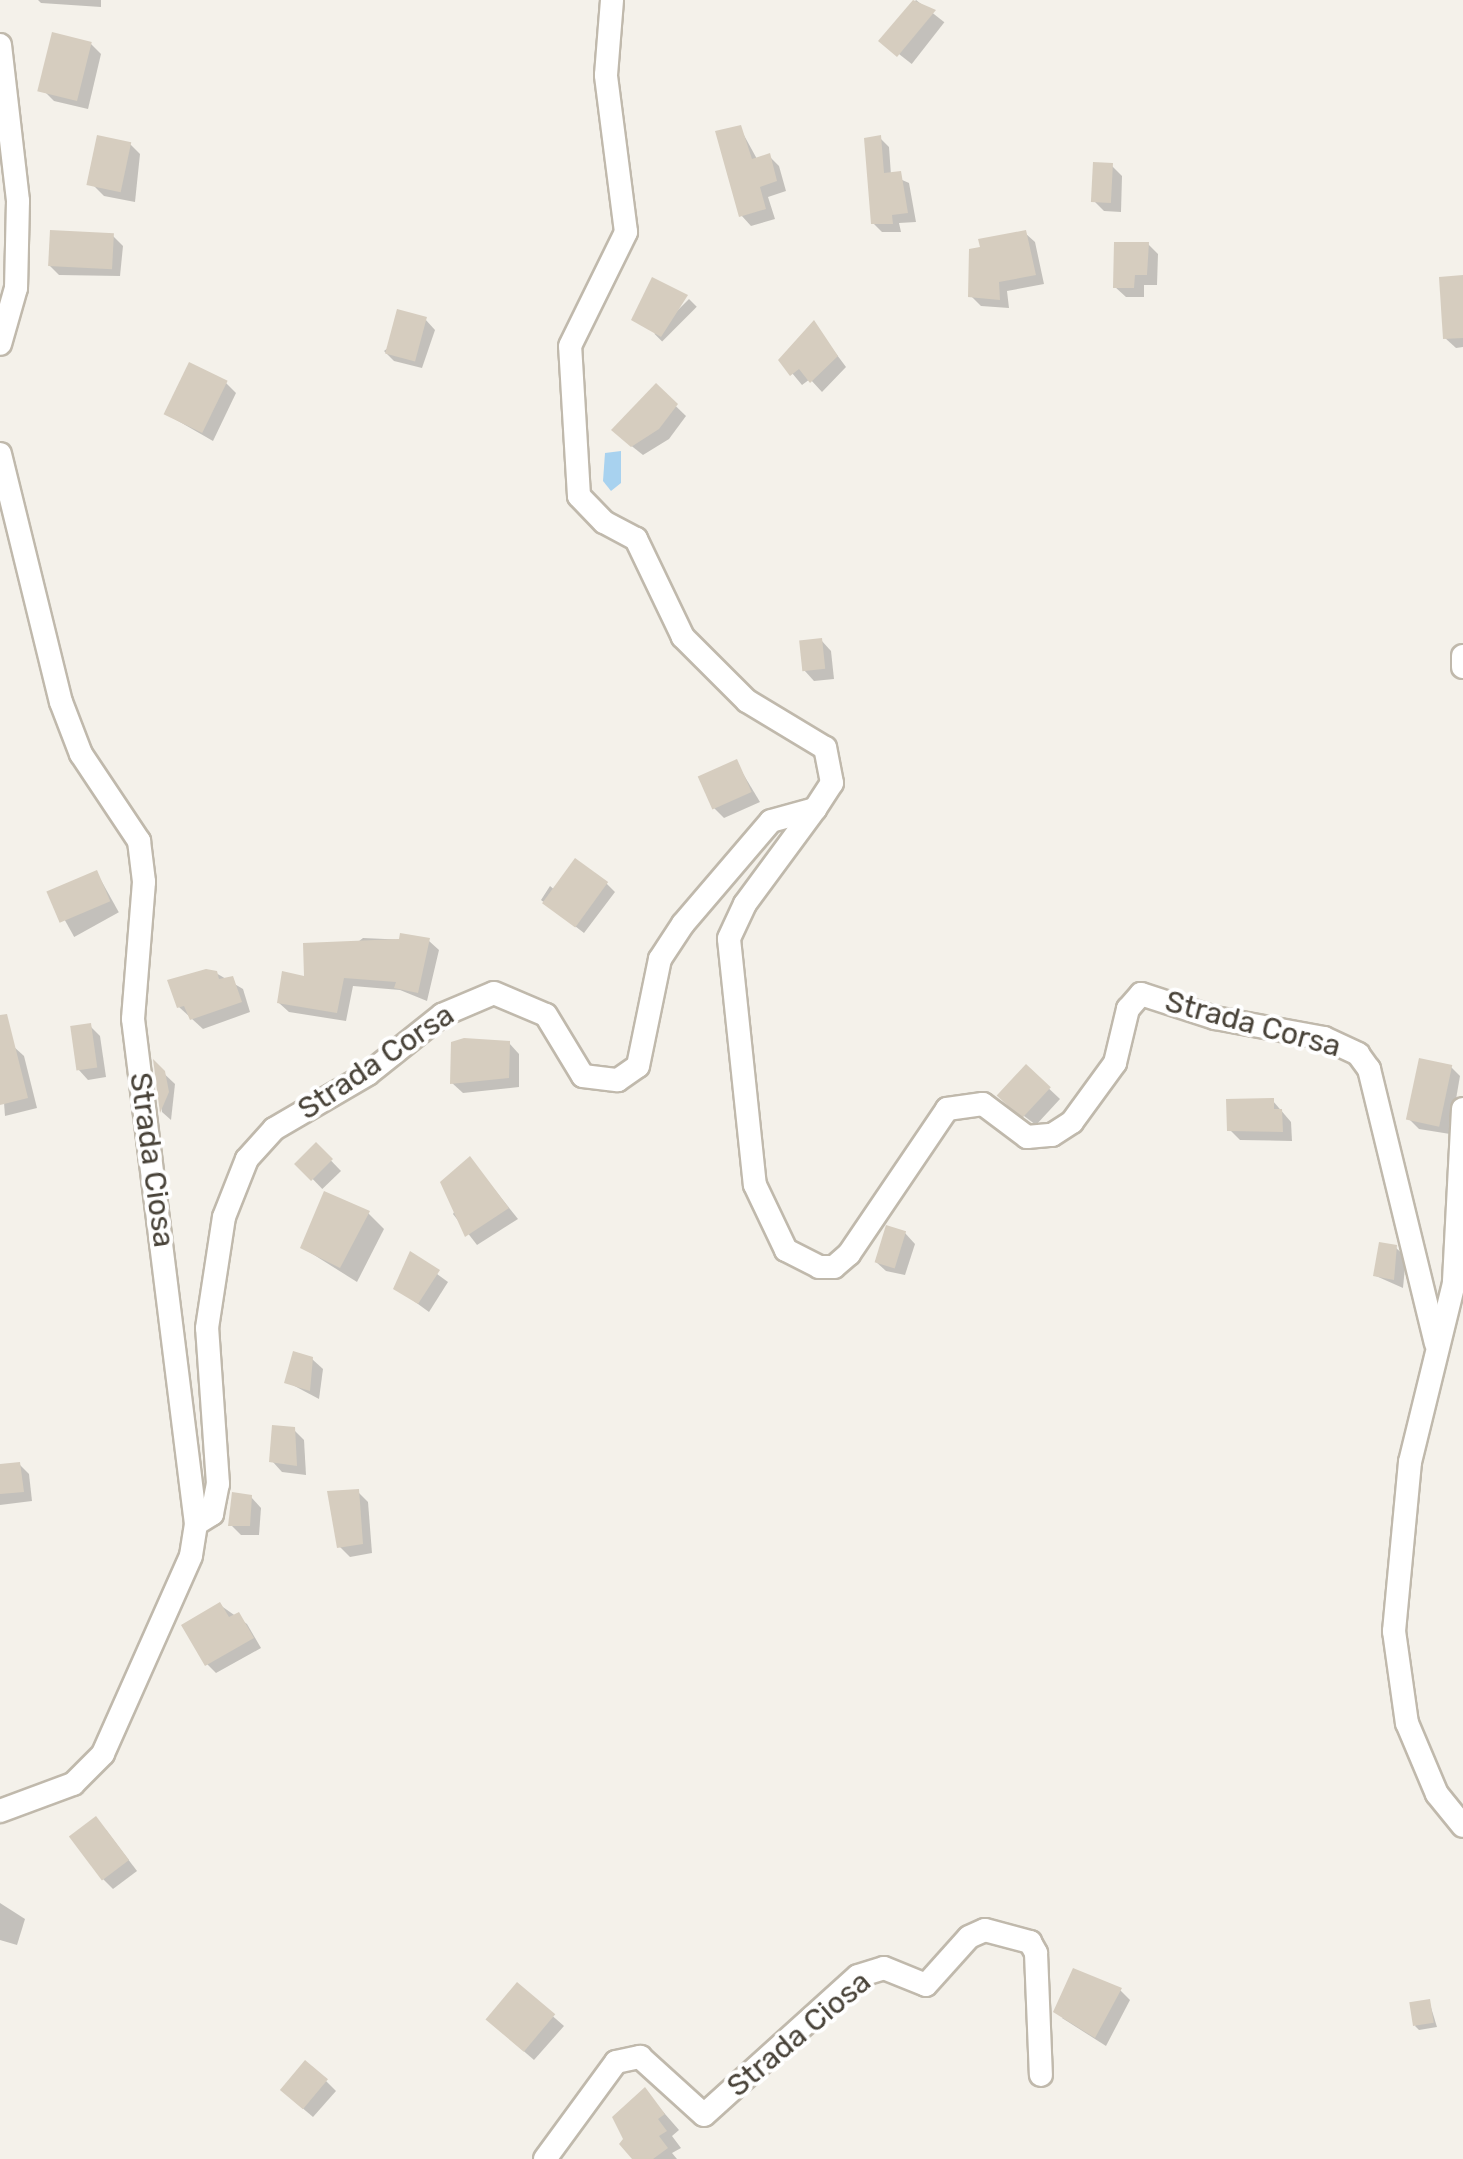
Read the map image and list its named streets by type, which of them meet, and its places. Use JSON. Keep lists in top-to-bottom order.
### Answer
{
  "streets": {
    "street": ["Strada Corsa", "Strada Ciosa"]
  },
  "crossings": [
    ["Strada Corsa", "Strada Ciosa"]
  ]
}
